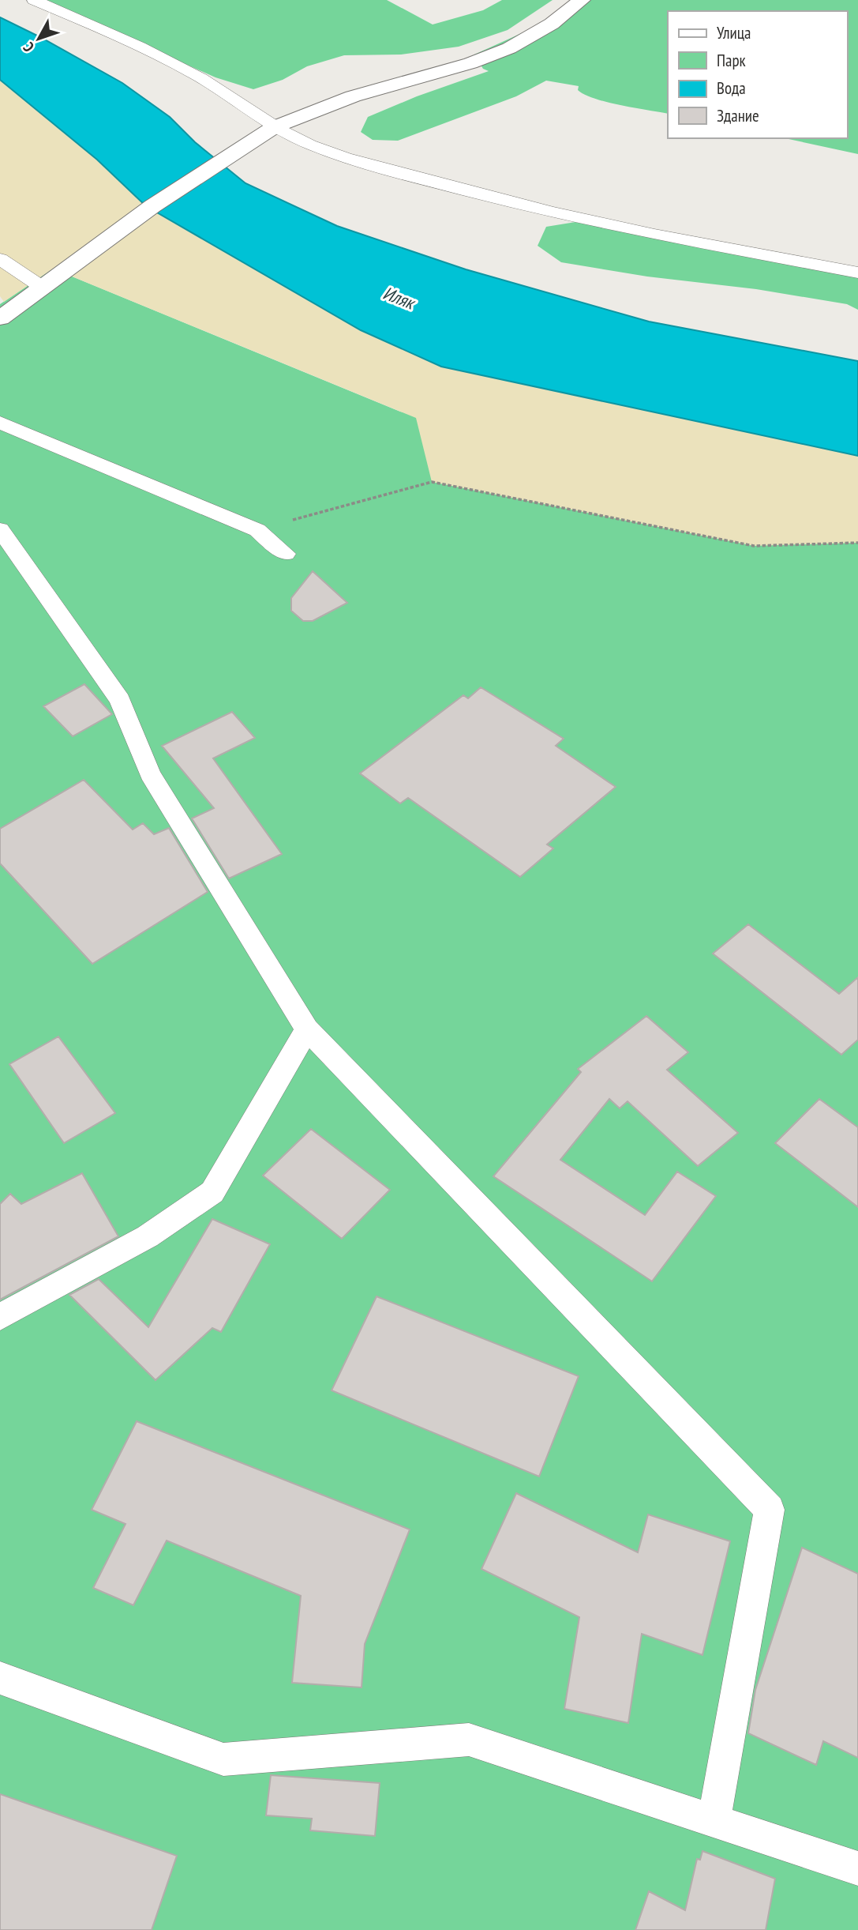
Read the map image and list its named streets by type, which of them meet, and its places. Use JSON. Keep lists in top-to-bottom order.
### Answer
{
  "water": ["Иляк"],
  "legend": [
    "Улица",
    "Парк",
    "Вода",
    "Здание"
  ],
  "north": "bottom left"
}
